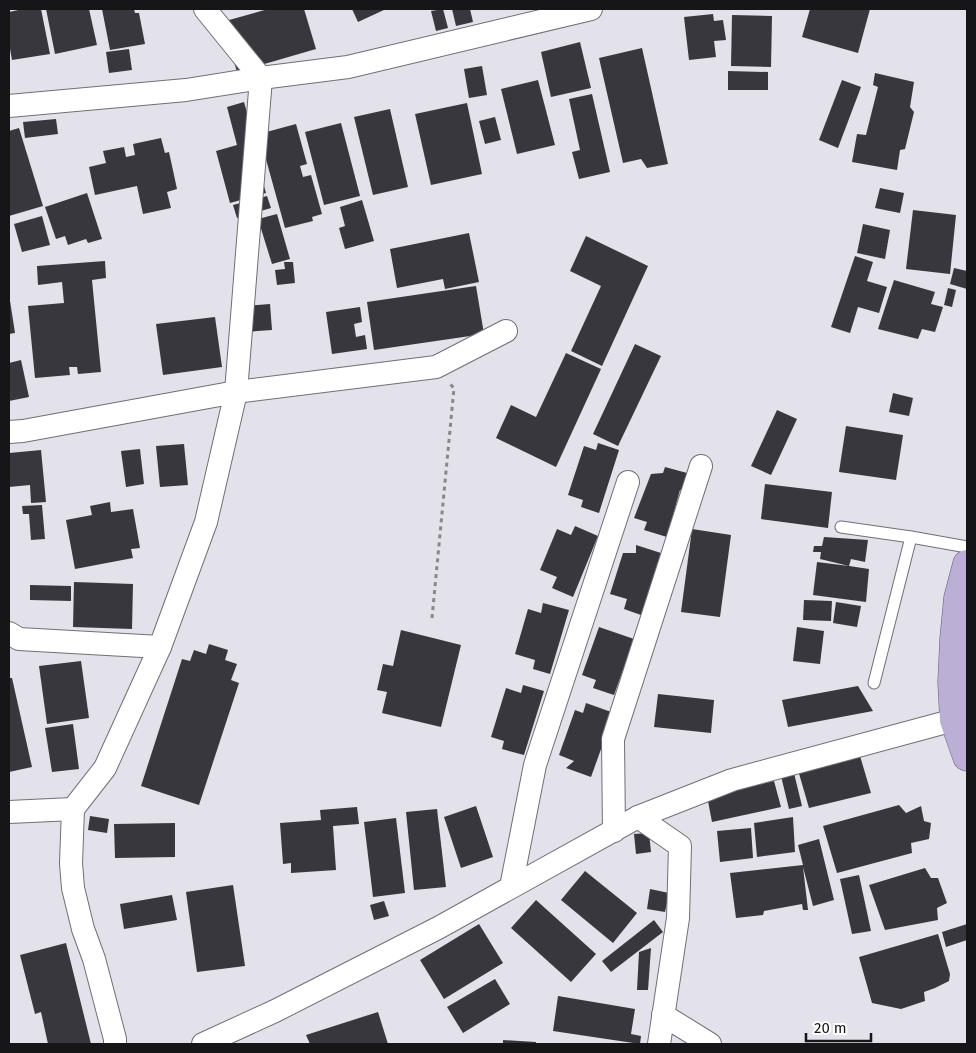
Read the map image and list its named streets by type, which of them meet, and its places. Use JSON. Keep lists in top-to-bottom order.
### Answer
{
  "scale_bar": "20 m"
}
